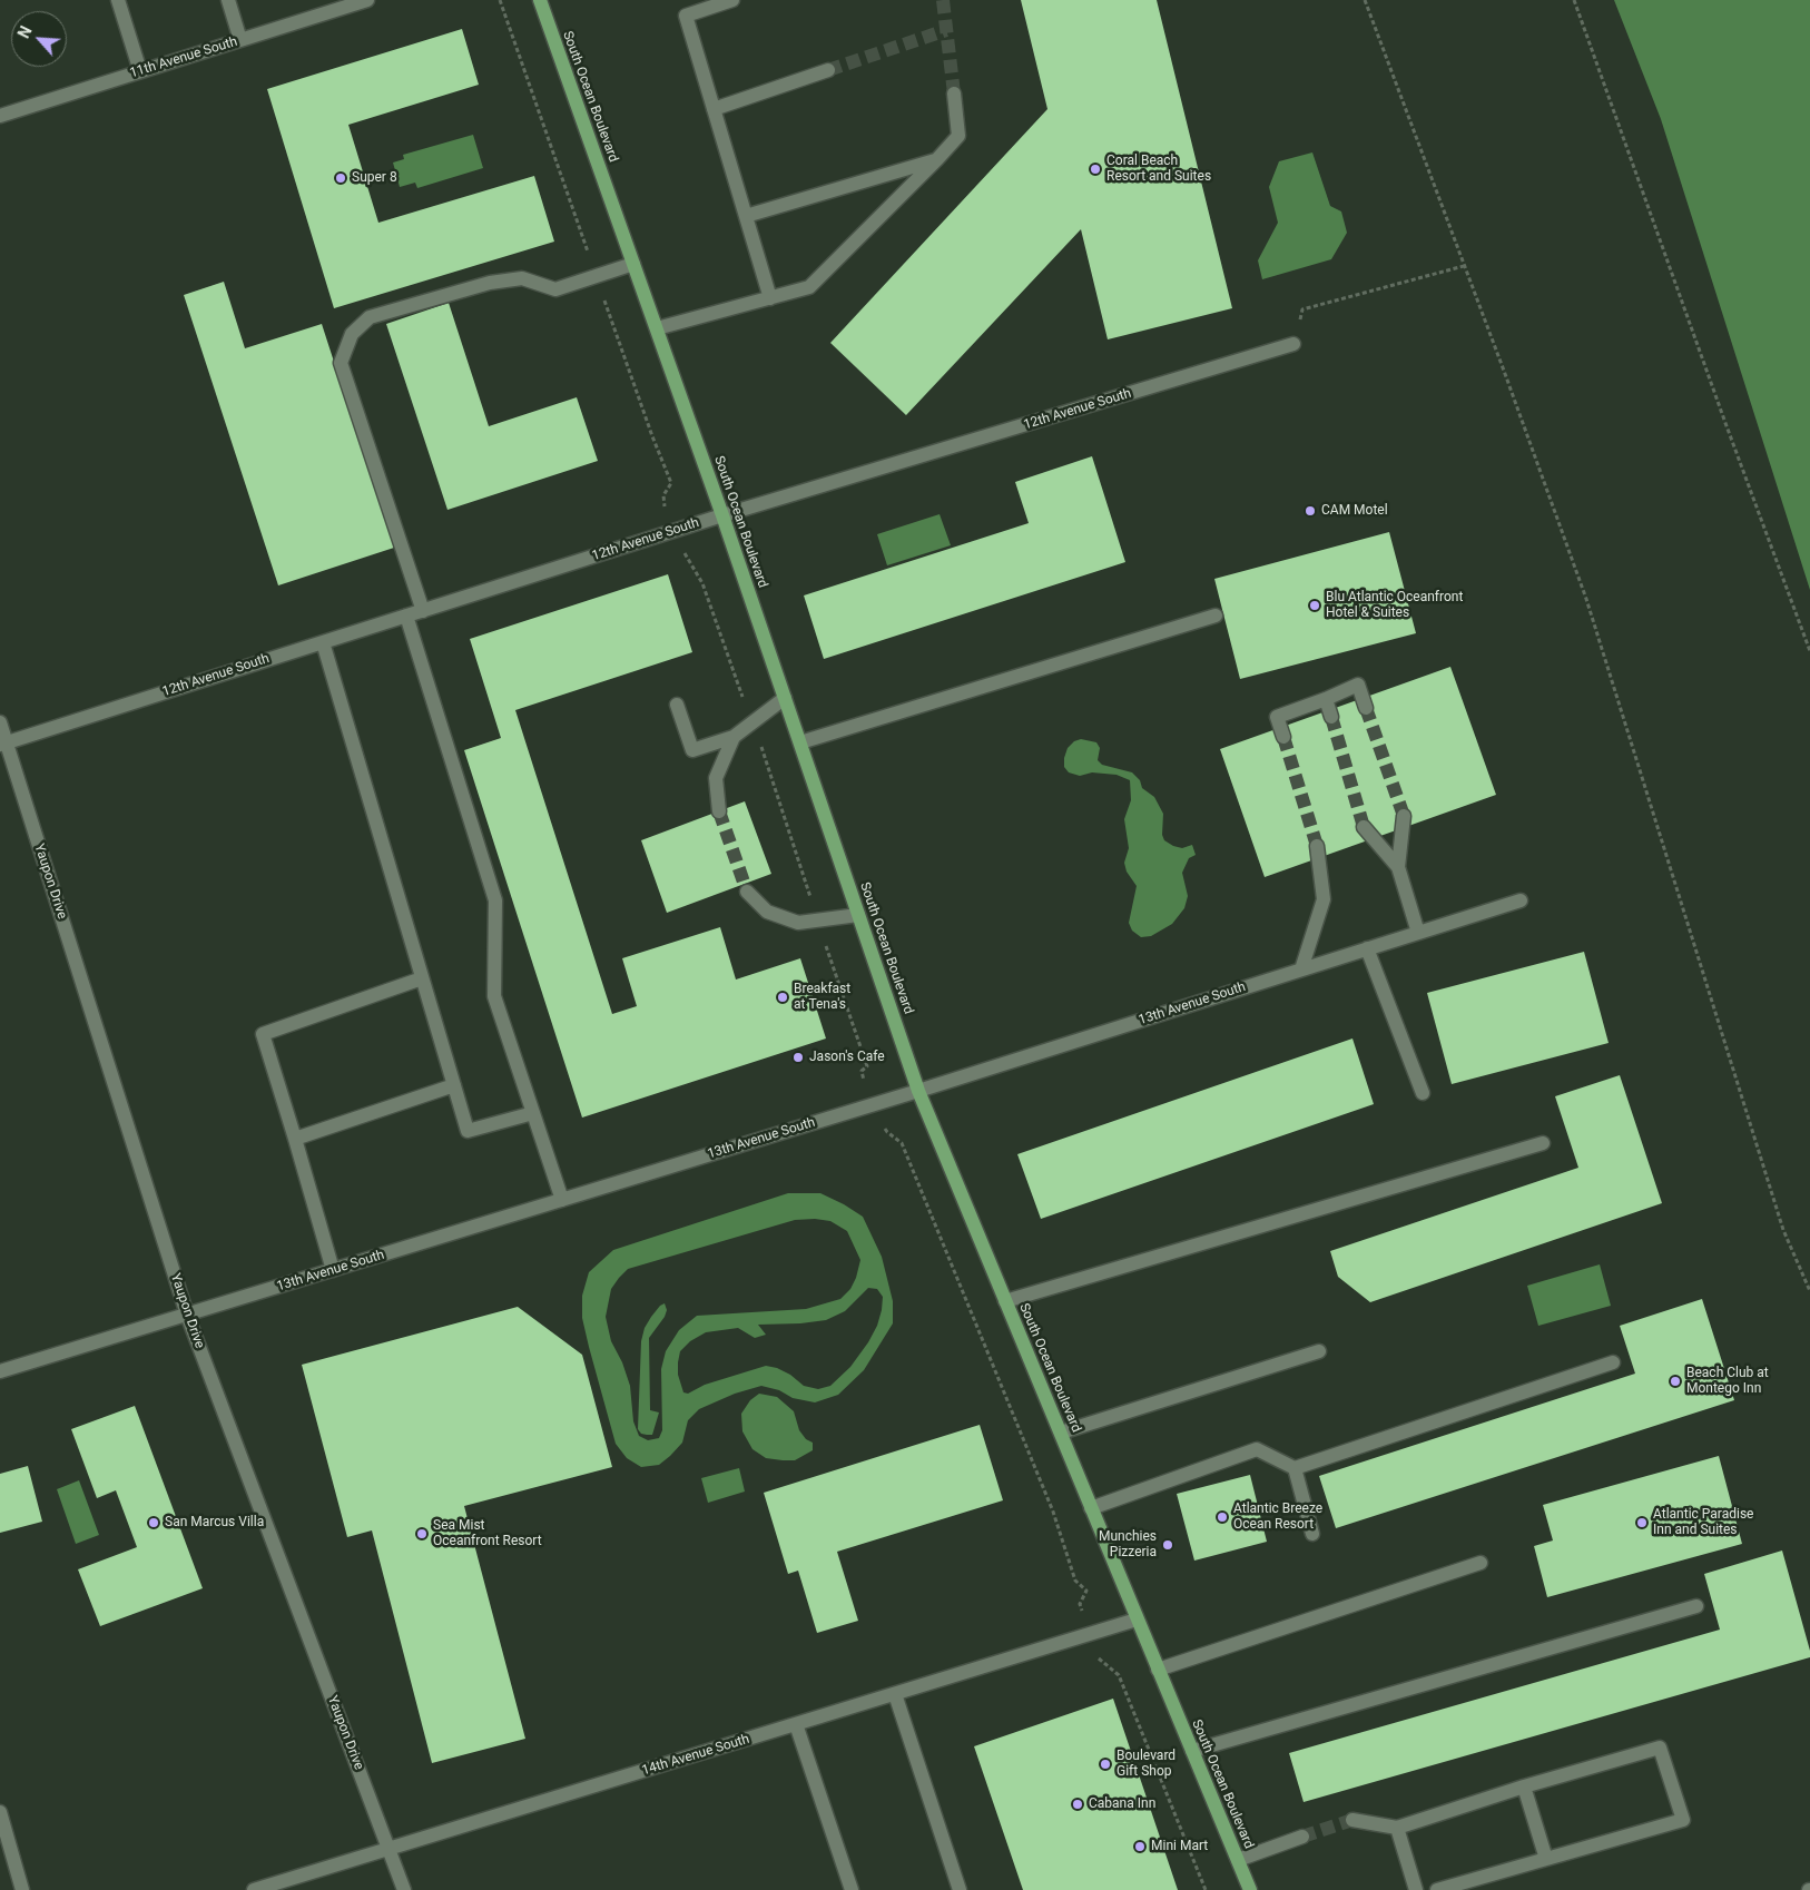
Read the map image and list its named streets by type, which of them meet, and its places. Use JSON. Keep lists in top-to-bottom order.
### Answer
{
  "streets": {
    "main road": ["South Ocean Boulevard"],
    "street": [
      "11th Avenue South",
      "12th Avenue South",
      "Yaupon Drive",
      "13th Avenue South",
      "14th Avenue South"
    ]
  },
  "crossings": [
    ["South Ocean Boulevard", "12th Avenue South"],
    ["South Ocean Boulevard", "13th Avenue South"],
    ["South Ocean Boulevard", "14th Avenue South"],
    ["12th Avenue South", "Yaupon Drive"],
    ["Yaupon Drive", "13th Avenue South"],
    ["Yaupon Drive", "14th Avenue South"]
  ],
  "places": [
    "Coral Beach Resort and Suites",
    "Super 8",
    "CAM Motel",
    "Blu Atlantic Oceanfront Hotel & Suites",
    "Breakfast at Tena's",
    "Jason's Cafe",
    "Beach Club at Montego Inn",
    "Atlantic Breeze Ocean Resort",
    "San Marcus Villa",
    "Atlantic Paradise Inn and Suites",
    "Sea Mist Oceanfront Resort",
    "Munchies Pizzeria",
    "Boulevard Gift Shop",
    "Cabana Inn",
    "Mini Mart"
  ],
  "north": "top left"
}
